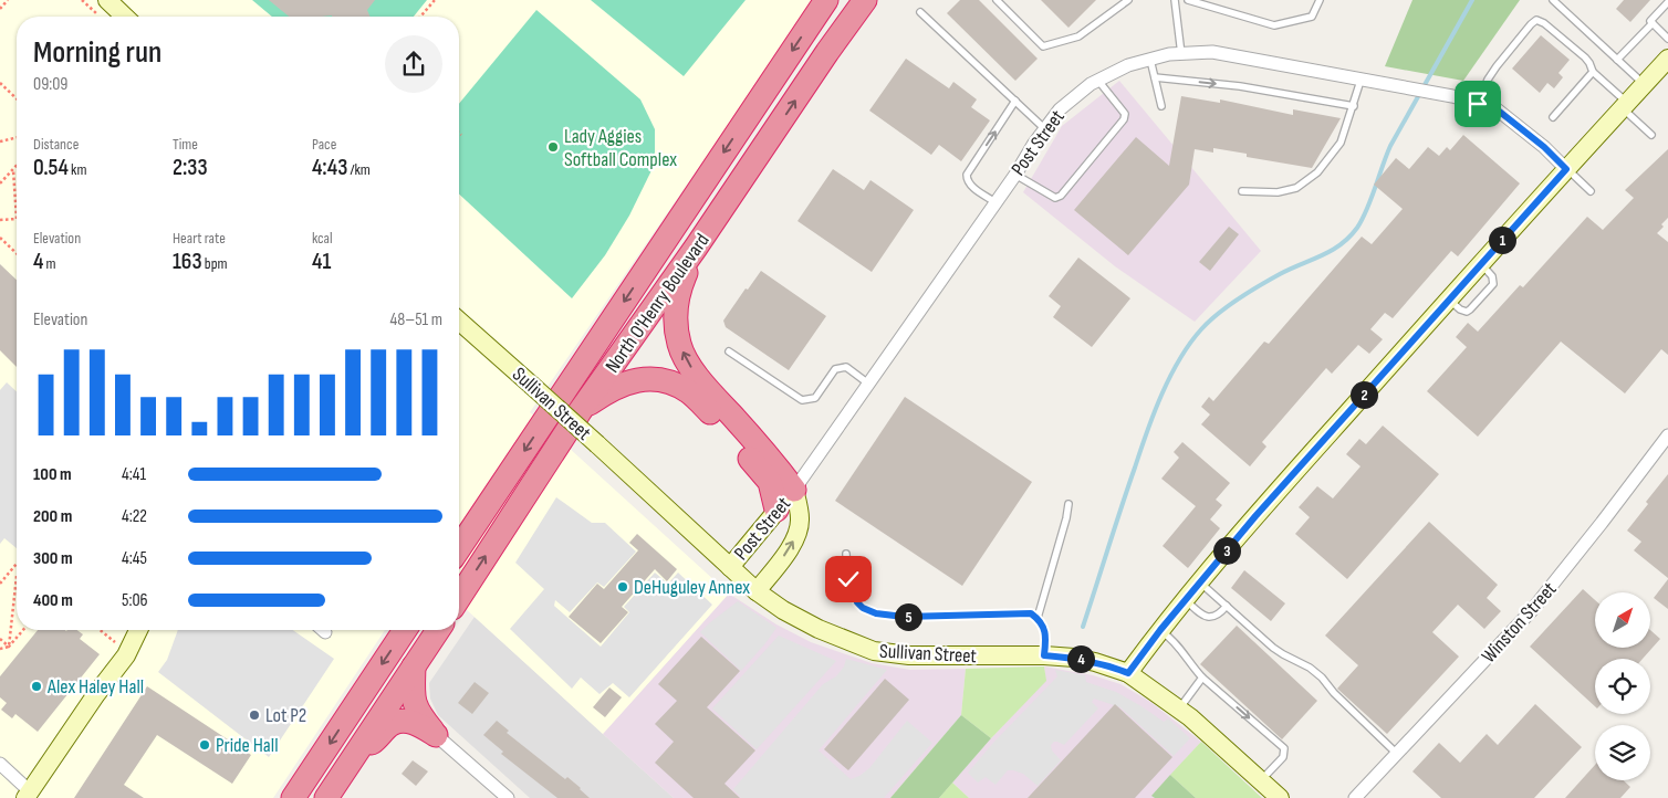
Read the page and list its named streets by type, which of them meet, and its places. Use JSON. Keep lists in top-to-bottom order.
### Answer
{
  "streets": {
    "highway": ["North O'Henry Boulevard"],
    "street": ["Post Street", "Sullivan Street", "Winston Street"]
  },
  "crossings": [
    ["Post Street", "Sullivan Street"]
  ],
  "places": [
    "Lady Aggies Softball Complex",
    "DeHuguley Annex",
    "Alex Haley Hall",
    "Lot P2",
    "Pride Hall"
  ],
  "north": "top right",
  "page": {
    "heading": ["Morning run", "09:09"],
    "stats": [
      ["Distance", "0.54 km"],
      ["Time", "2:33"],
      ["Pace", "4:43 /km"],
      ["Elevation", "4 m"],
      ["Heart rate", "163 bpm"],
      ["kcal", "41"]
    ],
    "pins": [
      "1",
      "2",
      "3",
      "5",
      "4"
    ],
    "chart": ["Elevation", "48–51 m"],
    "list": [
      {
        "name": "100 m",
        "note": "4:41"
      },
      {
        "name": "200 m",
        "note": "4:22"
      },
      {
        "name": "300 m",
        "note": "4:45"
      },
      {
        "name": "400 m",
        "note": "5:06"
      }
    ]
  }
}
